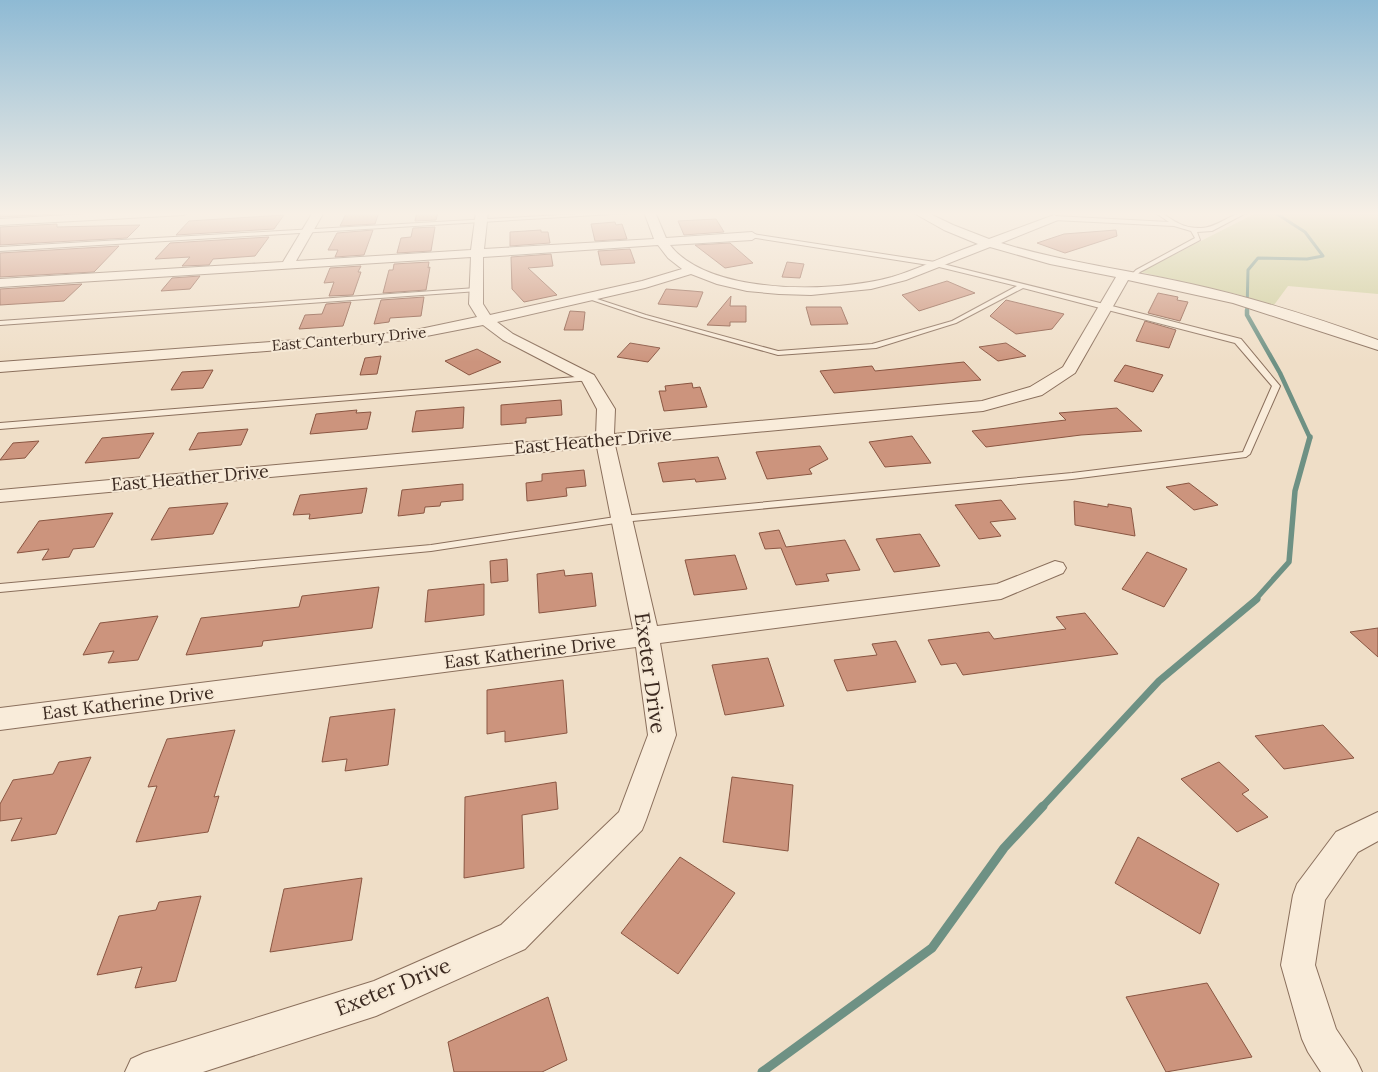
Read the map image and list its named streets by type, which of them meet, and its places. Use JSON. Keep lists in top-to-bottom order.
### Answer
{
  "streets": {
    "street": [
      "East Canterbury Drive",
      "East Heather Drive",
      "East Katherine Drive",
      "Exeter Drive"
    ]
  },
  "crossings": [
    ["East Heather Drive", "Exeter Drive"],
    ["East Katherine Drive", "Exeter Drive"]
  ]
}
